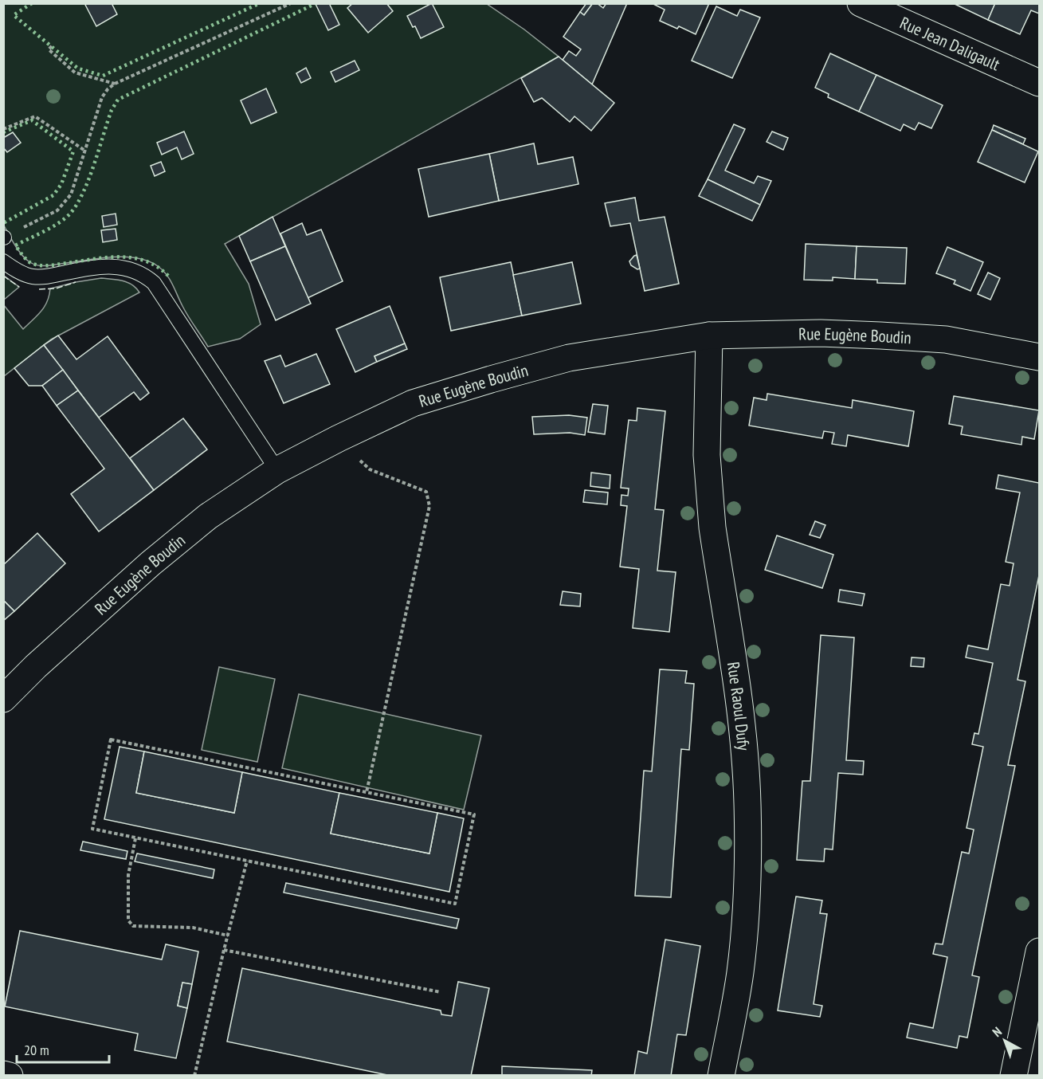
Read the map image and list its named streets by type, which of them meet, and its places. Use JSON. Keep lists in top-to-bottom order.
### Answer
{
  "streets": {
    "street": ["Rue Jean Daligault", "Rue Eugène Boudin", "Rue Raoul Dufy"]
  },
  "crossings": [
    ["Rue Eugène Boudin", "Rue Raoul Dufy"]
  ],
  "scale_bar": "20 m",
  "north": "top left"
}
